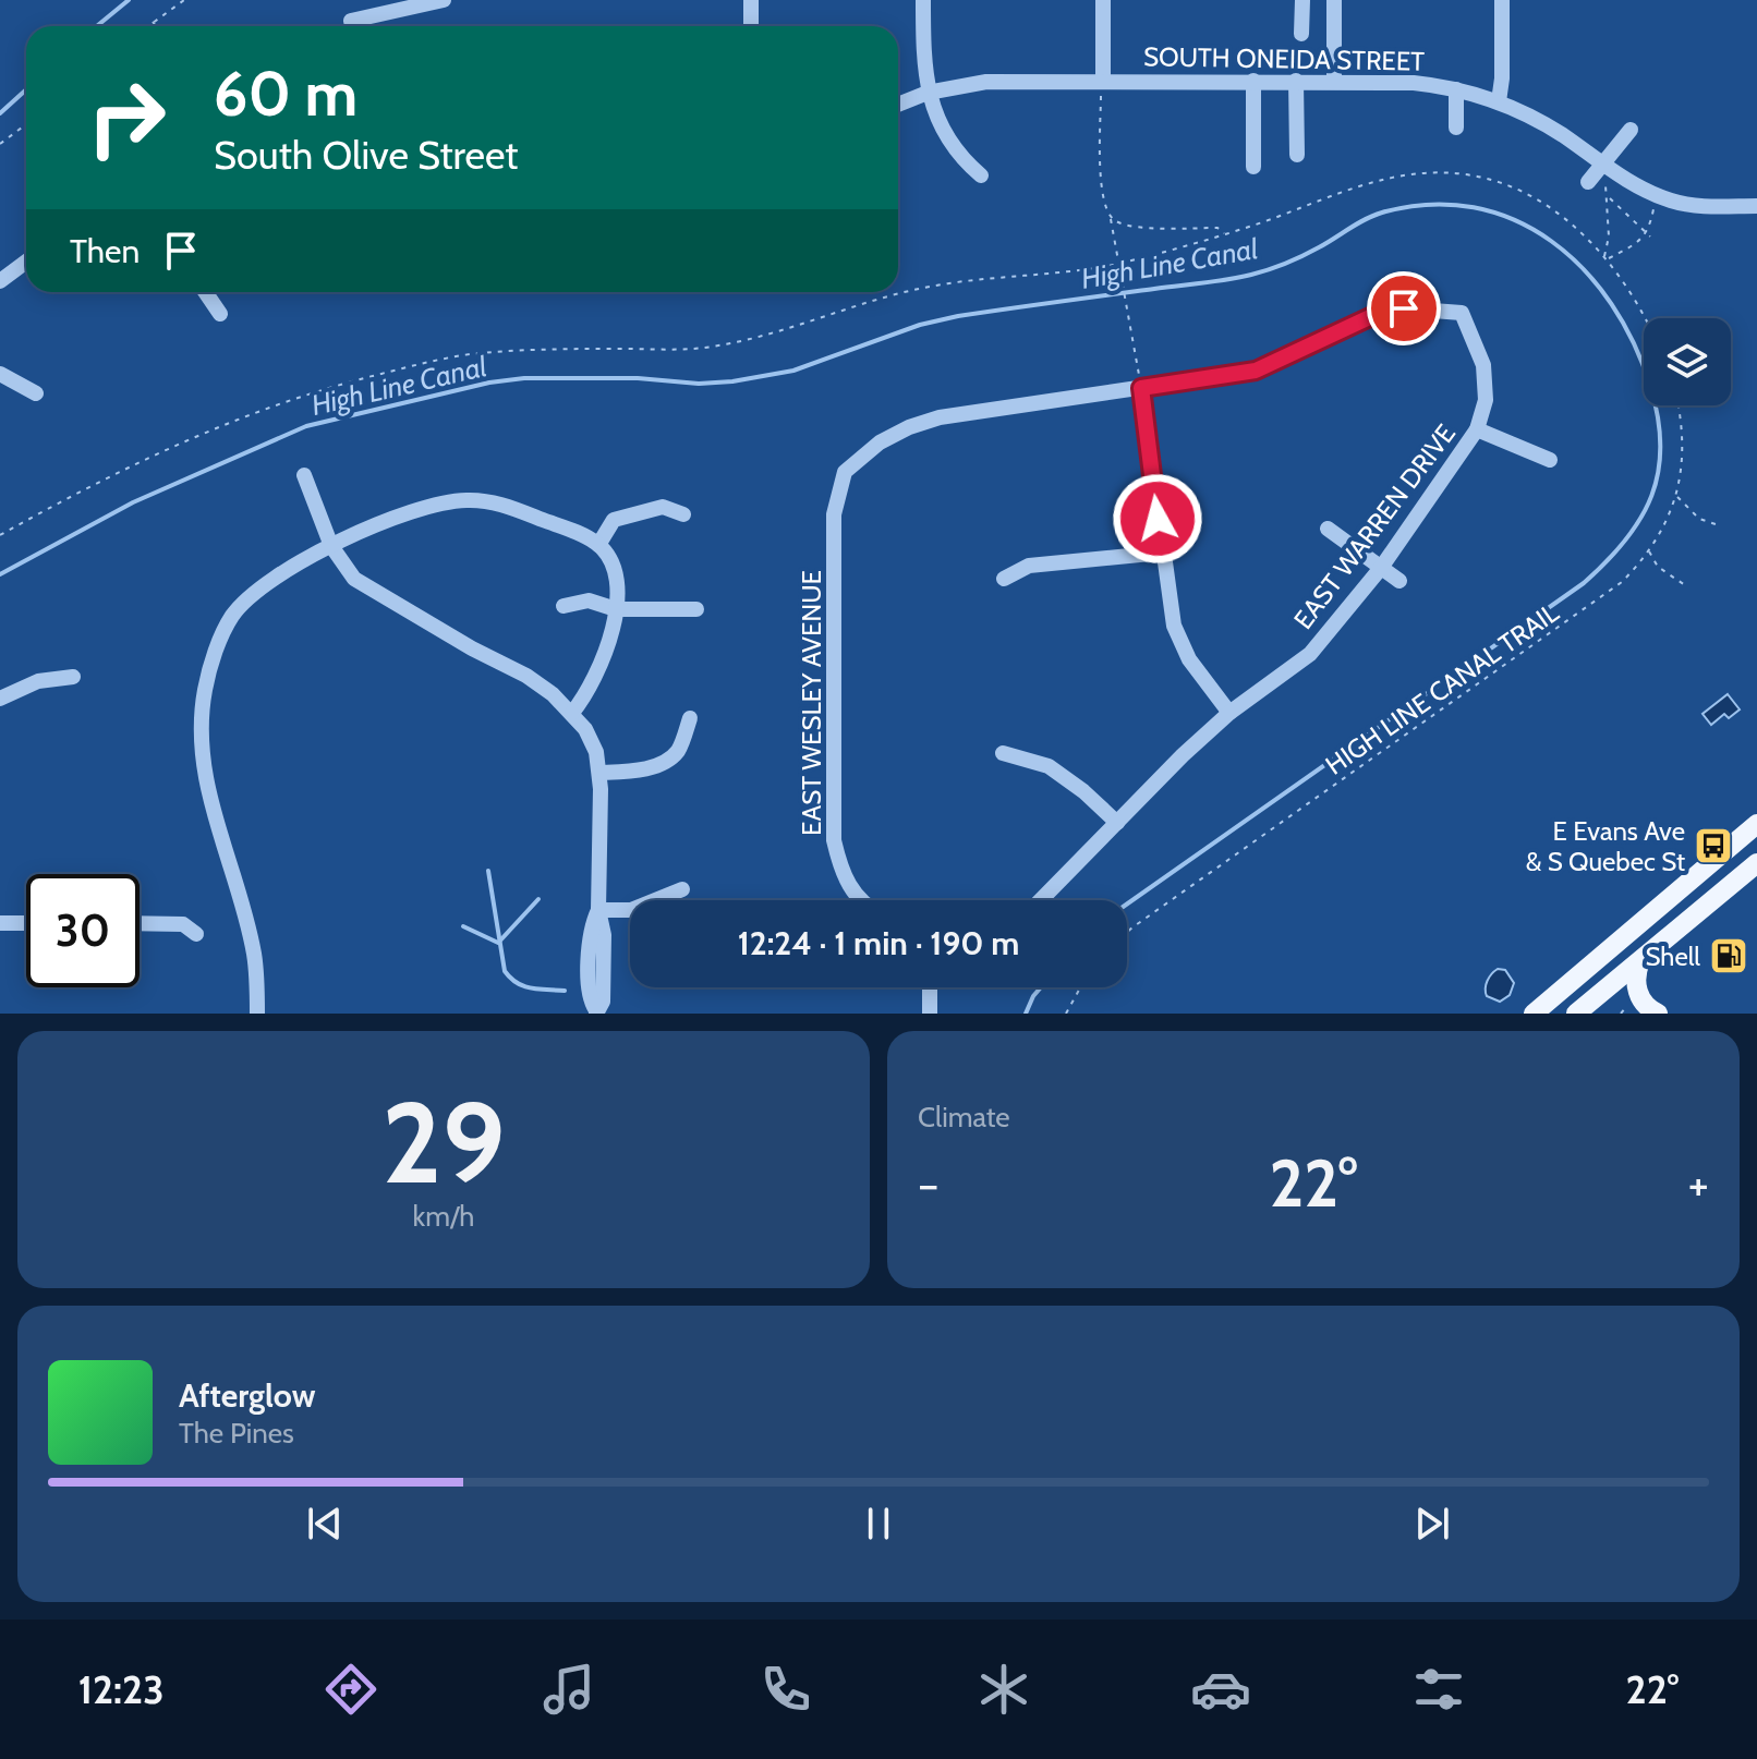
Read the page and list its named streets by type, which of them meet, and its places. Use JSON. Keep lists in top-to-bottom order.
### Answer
{
  "streets": {
    "street": ["SOUTH ONEIDA STREET", "EAST WARREN DRIVE", "EAST WESLEY AVENUE"],
    "path": ["HIGH LINE CANAL TRAIL"]
  },
  "crossings": [
    ["EAST WARREN DRIVE", "EAST WESLEY AVENUE"]
  ],
  "water": ["High Line Canal"],
  "places": {
    "bus stop": ["E Evans Ave & S Quebec St"],
    "fuel station": ["Shell"]
  },
  "page": {
    "turn": ["60 m", "South Olive Street"],
    "then": "Then",
    "limit": "30",
    "trip": "12:24 · 1 min · 190 m",
    "tile": [
      ["29", "km/h"],
      "Climate"
    ],
    "heat": ["−", "22°", "+"],
    "song": ["Afterglow", "The Pines"],
    "tabs": ["12:23", "22°"]
  }
}
